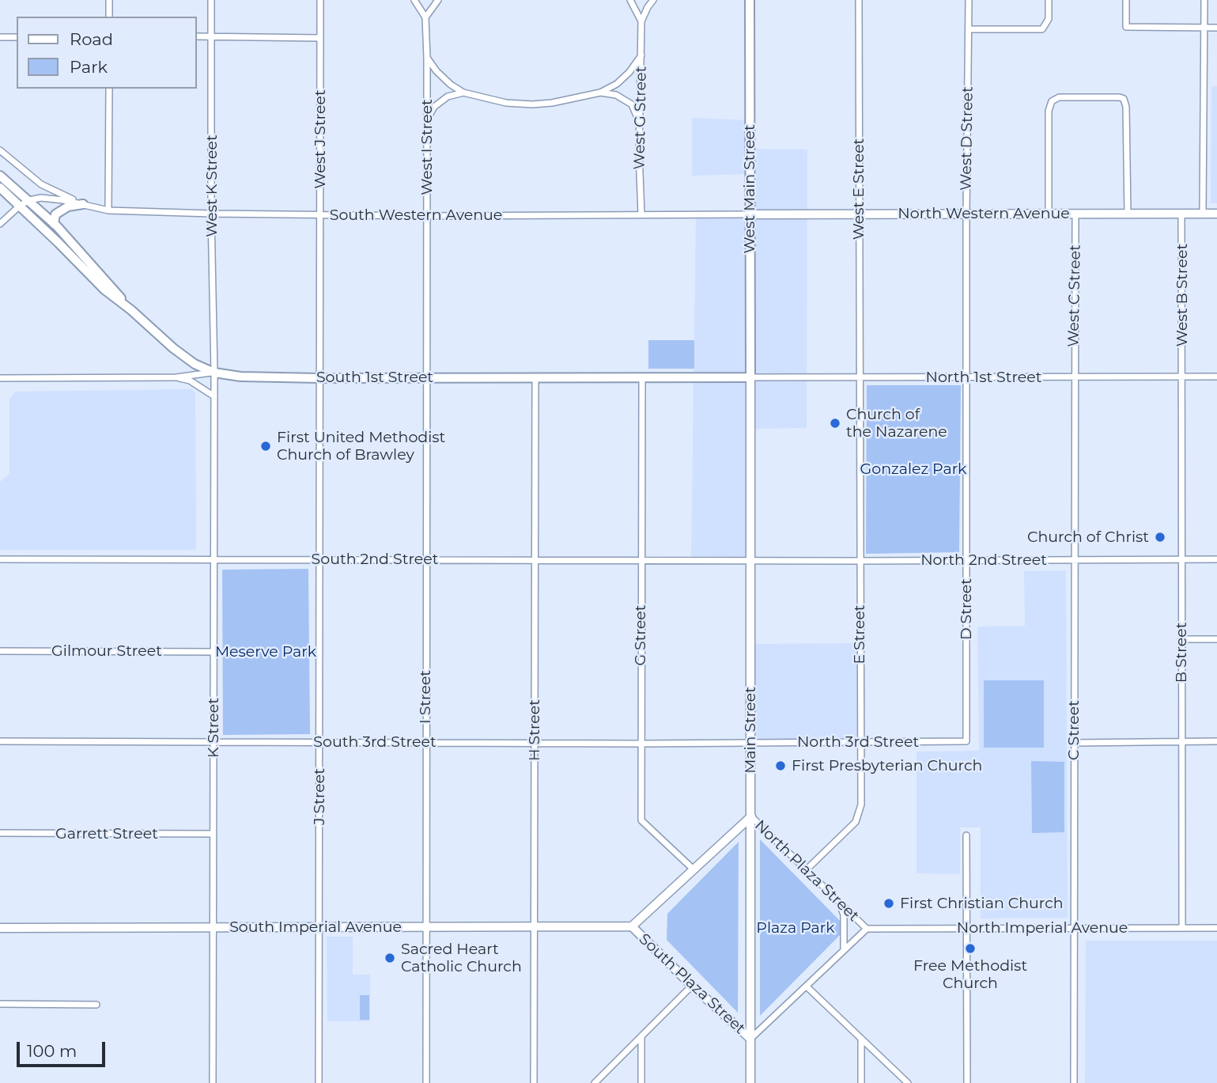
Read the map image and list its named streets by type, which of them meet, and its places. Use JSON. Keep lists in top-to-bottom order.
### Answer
{
  "streets": {
    "highway": ["West Main Street", "South 1st Street"],
    "main road": [
      "North Western Avenue",
      "Main Street",
      "South Imperial Avenue",
      "South Plaza Street"
    ],
    "street": [
      "West G Street",
      "West D Street",
      "West J Street",
      "West I Street",
      "West K Street",
      "West E Street",
      "South Western Avenue",
      "West B Street",
      "West C Street",
      "North 1st Street",
      "South 2nd Street",
      "North 2nd Street",
      "D Street",
      "E Street",
      "G Street",
      "Gilmour Street",
      "B Street",
      "I Street",
      "K Street",
      "H Street",
      "C Street",
      "South 3rd Street",
      "North 3rd Street",
      "J Street",
      "Garrett Street",
      "North Plaza Street",
      "North Imperial Avenue"
    ]
  },
  "crossings": [
    ["West G Street", "South Western Avenue"],
    ["West D Street", "North Western Avenue"],
    ["West D Street", "North 1st Street"],
    ["West D Street", "D Street"],
    ["West J Street", "South Western Avenue"],
    ["West J Street", "South 1st Street"],
    ["West J Street", "J Street"],
    ["West I Street", "South Western Avenue"],
    ["West I Street", "South 1st Street"],
    ["West I Street", "I Street"],
    ["West K Street", "South Western Avenue"],
    ["West K Street", "South 1st Street"],
    ["West K Street", "K Street"],
    ["West Main Street", "North Western Avenue"],
    ["West Main Street", "South Western Avenue"],
    ["West Main Street", "South 1st Street"],
    ["West Main Street", "North 1st Street"],
    ["West Main Street", "Main Street"],
    ["West E Street", "North Western Avenue"],
    ["West E Street", "North 1st Street"],
    ["West E Street", "E Street"],
    ["North Western Avenue", "South Western Avenue"],
    ["North Western Avenue", "West B Street"],
    ["North Western Avenue", "West C Street"],
    ["West B Street", "North 1st Street"],
    ["West B Street", "B Street"],
    ["West C Street", "North 1st Street"],
    ["West C Street", "C Street"],
    ["South 1st Street", "North 1st Street"],
    ["South 1st Street", "G Street"],
    ["South 1st Street", "I Street"],
    ["South 1st Street", "K Street"],
    ["South 1st Street", "H Street"],
    ["South 1st Street", "Main Street"],
    ["South 1st Street", "J Street"],
    ["North 1st Street", "D Street"],
    ["North 1st Street", "E Street"],
    ["North 1st Street", "B Street"],
    ["North 1st Street", "Main Street"],
    ["North 1st Street", "C Street"],
    ["South 2nd Street", "North 2nd Street"],
    ["South 2nd Street", "G Street"],
    ["South 2nd Street", "I Street"],
    ["South 2nd Street", "K Street"],
    ["South 2nd Street", "H Street"],
    ["South 2nd Street", "Main Street"],
    ["South 2nd Street", "J Street"],
    ["North 2nd Street", "D Street"],
    ["North 2nd Street", "E Street"],
    ["North 2nd Street", "B Street"],
    ["North 2nd Street", "Main Street"],
    ["North 2nd Street", "C Street"],
    ["D Street", "North 3rd Street"],
    ["E Street", "North 3rd Street"],
    ["E Street", "North Plaza Street"],
    ["G Street", "South 3rd Street"],
    ["G Street", "South Plaza Street"],
    ["Gilmour Street", "K Street"],
    ["B Street", "North Imperial Avenue"],
    ["I Street", "South 3rd Street"],
    ["I Street", "South Imperial Avenue"],
    ["K Street", "South 3rd Street"],
    ["K Street", "Garrett Street"],
    ["K Street", "South Imperial Avenue"],
    ["H Street", "South 3rd Street"],
    ["H Street", "South Imperial Avenue"],
    ["Main Street", "South 3rd Street"],
    ["Main Street", "North 3rd Street"],
    ["Main Street", "North Plaza Street"],
    ["Main Street", "South Plaza Street"],
    ["C Street", "North Imperial Avenue"],
    ["South 3rd Street", "North 3rd Street"],
    ["South 3rd Street", "J Street"],
    ["J Street", "South Imperial Avenue"],
    ["North Plaza Street", "North Imperial Avenue"],
    ["North Plaza Street", "South Plaza Street"],
    ["South Imperial Avenue", "South Plaza Street"]
  ],
  "parks": ["Gonzalez Park", "Meserve Park", "Plaza Park"],
  "places": [
    "Church of the Nazarene",
    "First United Methodist Church of Brawley",
    "Church of Christ",
    "First Presbyterian Church",
    "First Christian Church",
    "Free Methodist Church",
    "Sacred Heart Catholic Church"
  ],
  "legend": ["Road", "Park"],
  "scale_bar": "100 m"
}
